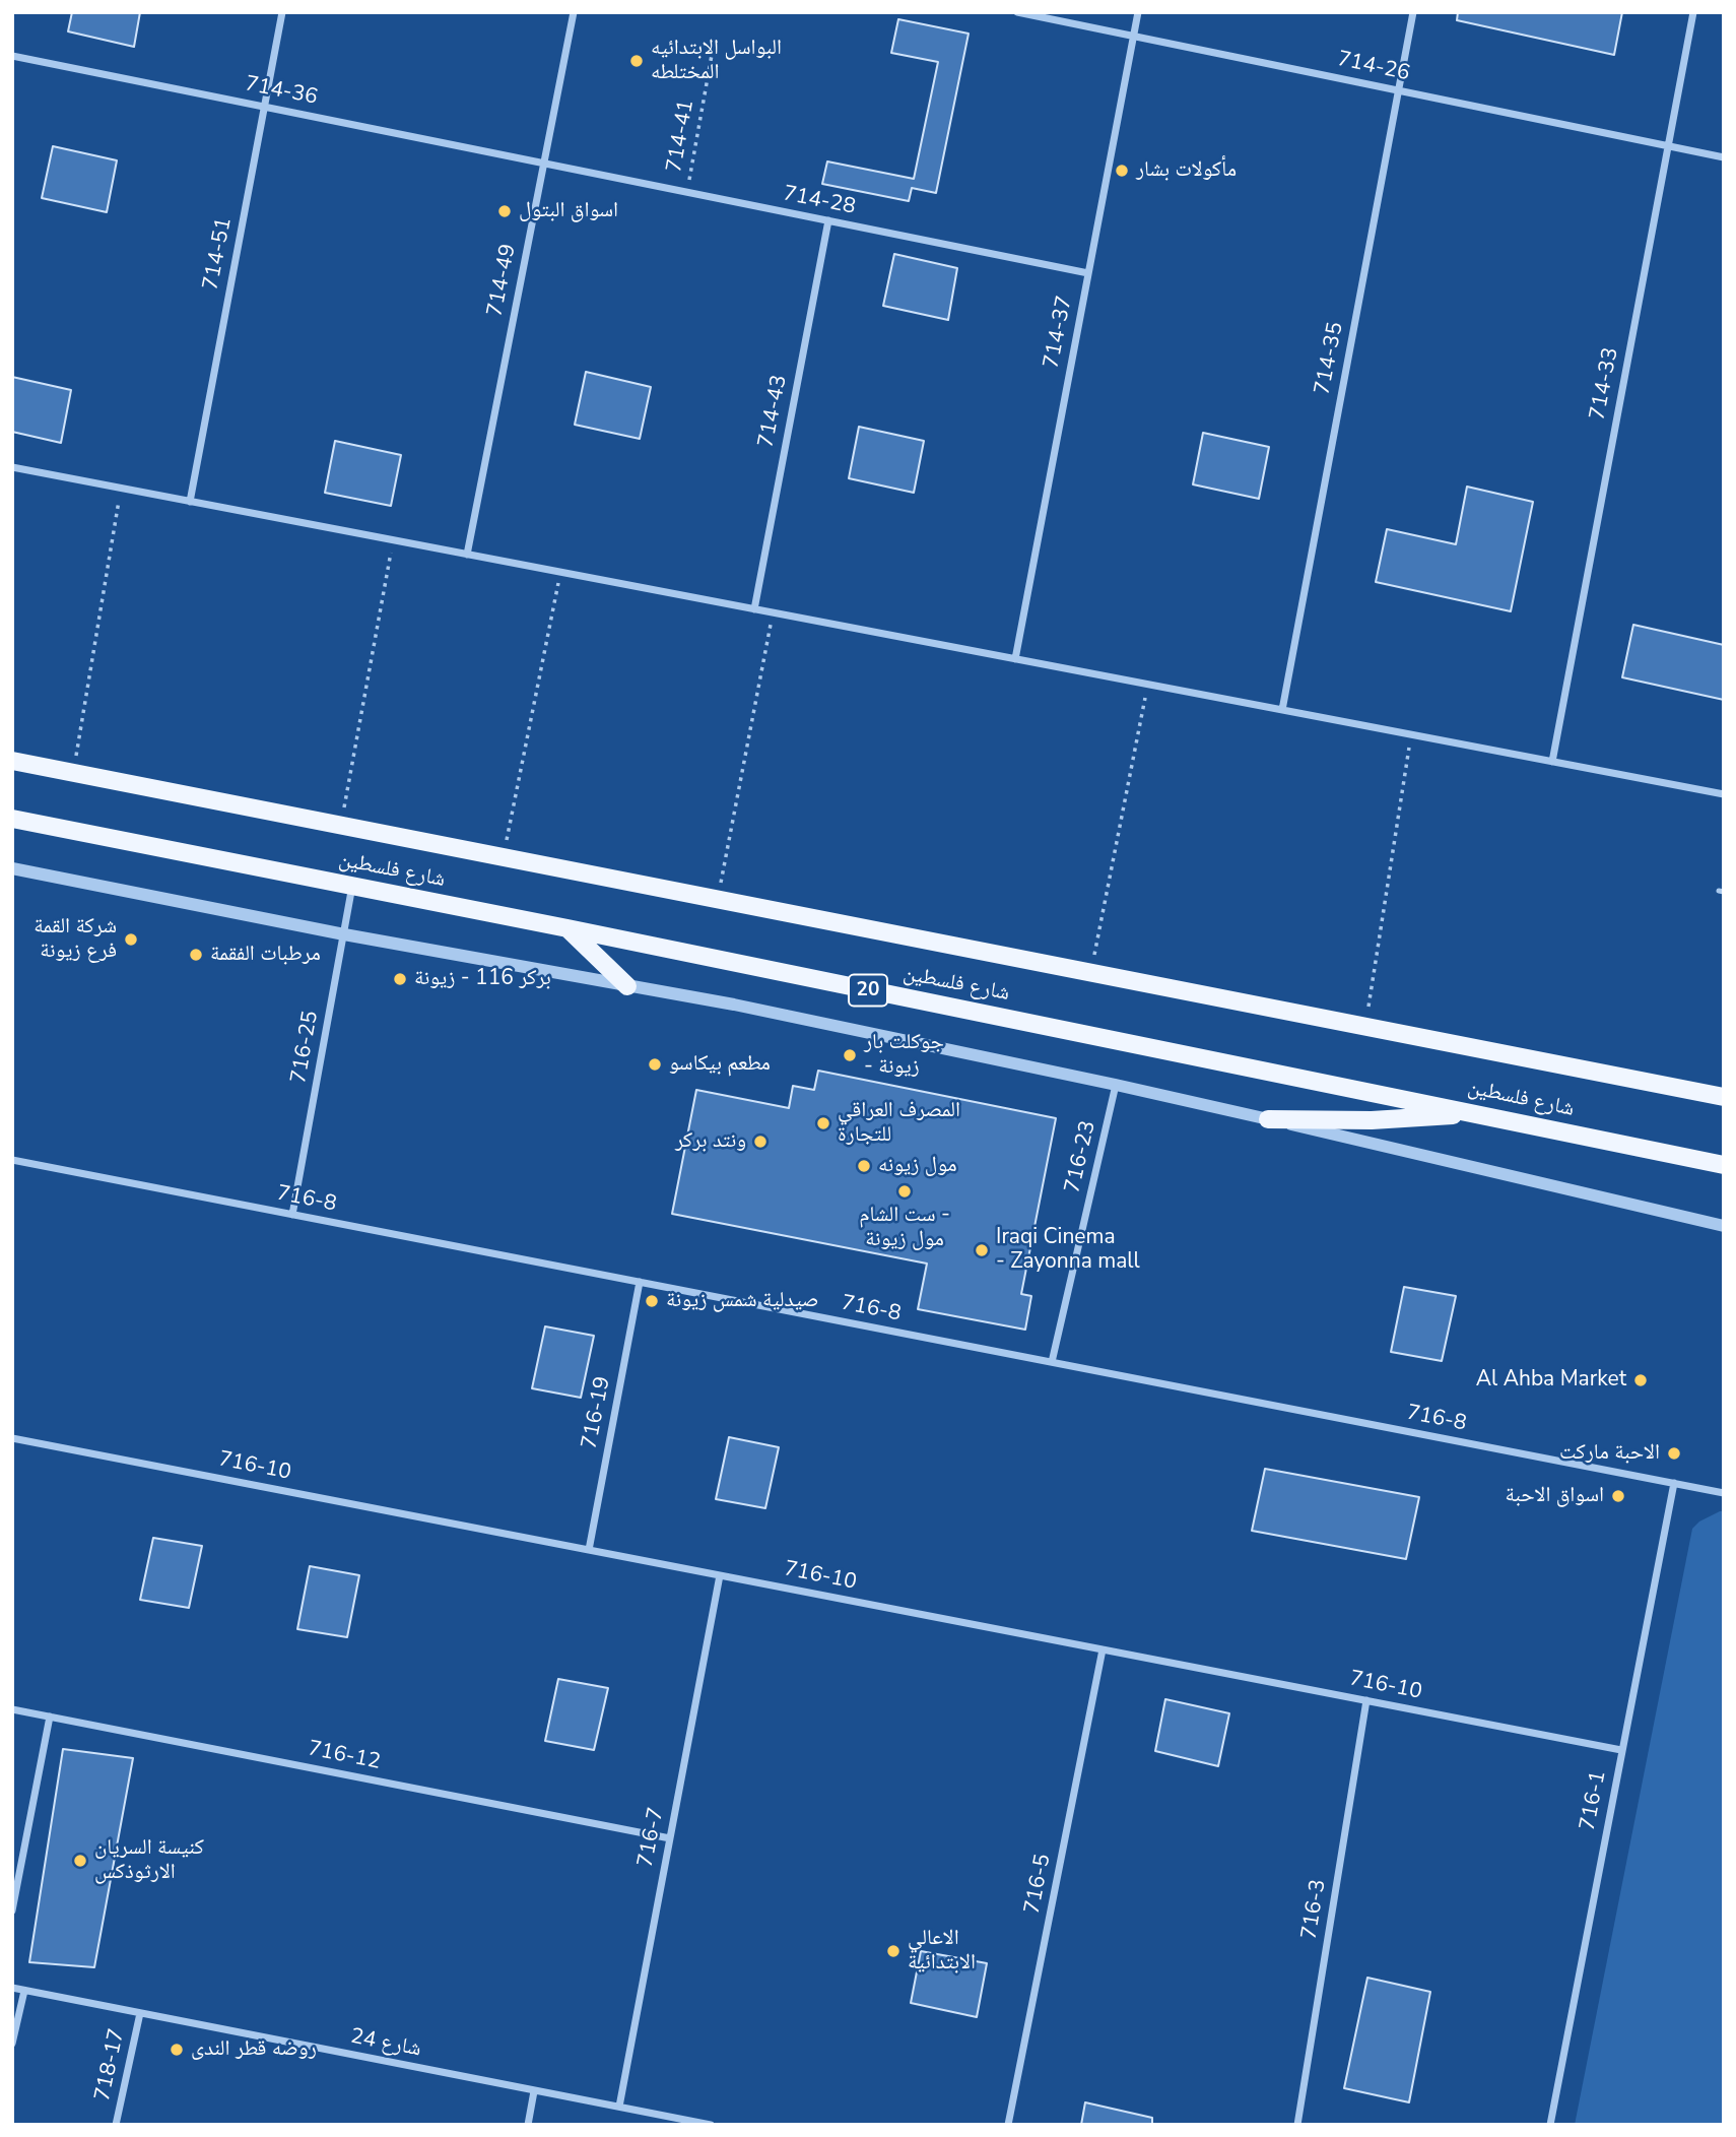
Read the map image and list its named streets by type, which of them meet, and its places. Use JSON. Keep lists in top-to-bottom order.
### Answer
{
  "streets": {
    "main road": ["شارع فلسطين", "20"],
    "street": [
      "714-26",
      "714-36",
      "714-28",
      "714-51",
      "714-49",
      "714-37",
      "714-35",
      "714-33",
      "714-43",
      "716-25",
      "716-23",
      "716-8",
      "716-19",
      "716-10",
      "716-12",
      "716-1",
      "716-7",
      "716-5",
      "716-3",
      "شارع 24",
      "718-17"
    ],
    "path": ["714-41"]
  },
  "crossings": [
    ["714-26", "714-37"],
    ["714-26", "714-35"],
    ["714-26", "714-33"],
    ["714-36", "714-28"],
    ["714-36", "714-51"],
    ["714-36", "714-49"],
    ["714-41", "714-28"],
    ["714-28", "714-49"],
    ["714-28", "714-37"],
    ["714-28", "714-43"],
    ["شارع فلسطين", "716-25"],
    ["716-25", "716-8"],
    ["716-23", "716-8"],
    ["716-8", "716-19"],
    ["716-8", "716-1"],
    ["716-19", "716-10"],
    ["716-10", "716-1"],
    ["716-10", "716-7"],
    ["716-10", "716-5"],
    ["716-10", "716-3"],
    ["716-12", "716-7"],
    ["716-7", "شارع 24"],
    ["شارع 24", "718-17"]
  ],
  "places": [
    "البواسل الابتدائيه المختلطه",
    "مأكولات بشار",
    "اسواق البتول",
    "شركة القمة فرع زيونة",
    "مرطبات الفقمة",
    "بركر 116 - زيونة",
    "جوكلت بار - زيونة",
    "مطعم بيكاسو",
    "المصرف العراقي للتجارة",
    "ونتد بركر",
    "مول زيونه",
    "ست الشام - مول زيونة",
    "Iraqi Cinema - Zayonna mall",
    "صيدلية شمس زيونة",
    "Al Ahba Market",
    "الاحبة ماركت",
    "اسواق الاحبة",
    "كنيسة السريان الارثوذكس",
    "الاعالي الابتدائية",
    "روضه قطر الندى"
  ]
}
